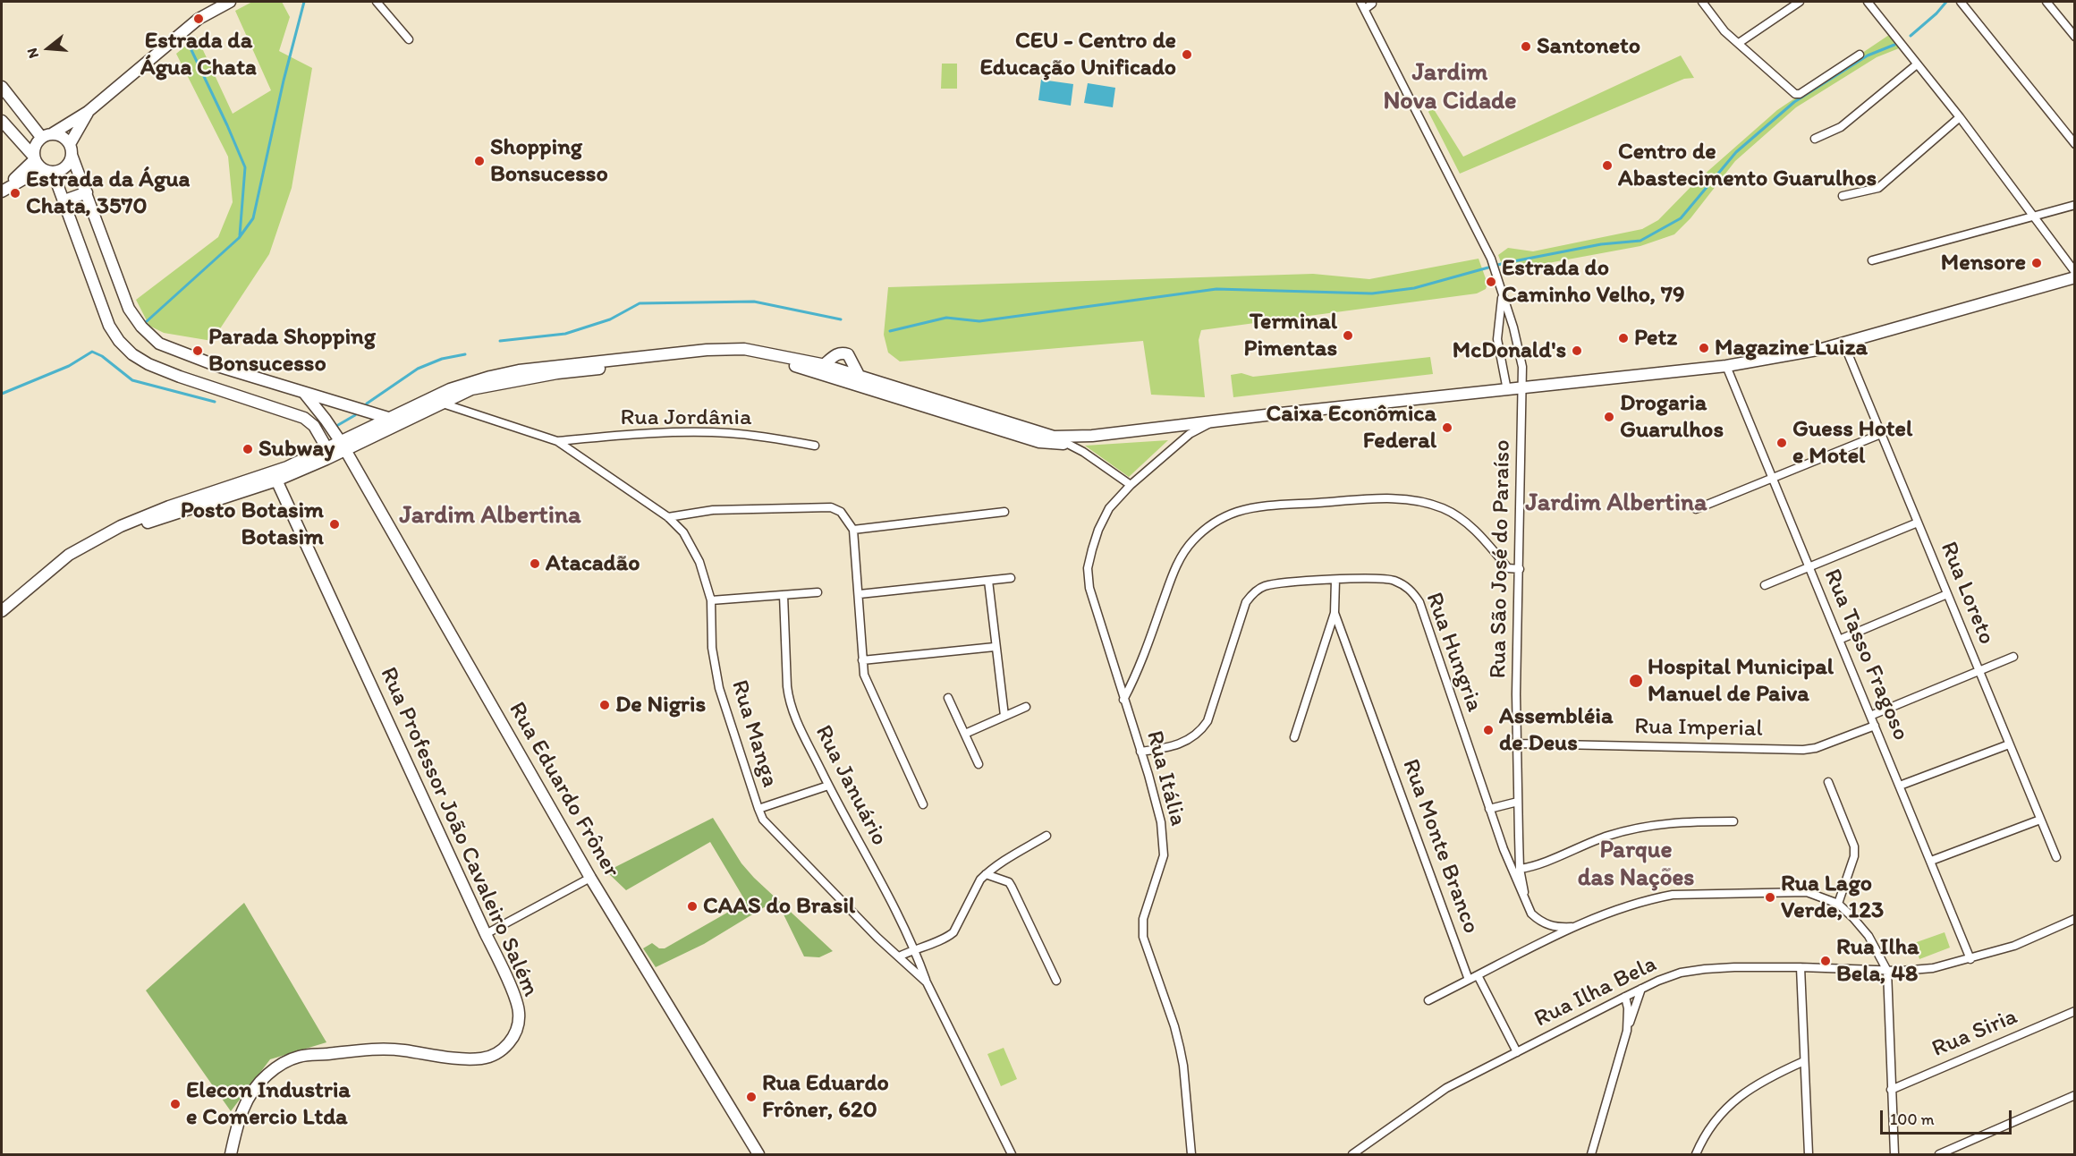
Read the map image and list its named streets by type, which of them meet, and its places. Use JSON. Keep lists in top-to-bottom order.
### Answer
{
  "streets": {
    "main road": ["Rua Eduardo Frôner", "Rua Professor João Cavaleiro Salém"],
    "street": [
      "Rua Jordânia",
      "Rua São José do Paraíso",
      "Rua Loreto",
      "Rua Hungria",
      "Rua Tasso Fragoso",
      "Rua Imperial",
      "Rua Manga",
      "Rua Itália",
      "Rua Januário",
      "Rua Monte Branco",
      "Rua Ilha Bela",
      "Rua Siria"
    ]
  },
  "crossings": [
    ["Rua Jordânia", "Rua Manga"],
    ["Rua São José do Paraíso", "Rua Hungria"],
    ["Rua São José do Paraíso", "Rua Imperial"],
    ["Rua Hungria", "Rua Itália"],
    ["Rua Tasso Fragoso", "Rua Imperial"],
    ["Rua Tasso Fragoso", "Rua Ilha Bela"],
    ["Rua Manga", "Rua Januário"]
  ],
  "districts": [
    "Jardim Nova Cidade",
    "Jardim Albertina",
    "Jardim Albertina",
    "Parque das Nações"
  ],
  "places": [
    "Estrada da Água Chata",
    "Santoneto",
    "CEU - Centro de Educação Unificado",
    "Shopping Bonsucesso",
    "Centro de Abastecimento Guarulhos",
    "Estrada da Água Chata, 3570",
    "Mensore",
    "Estrada do Caminho Velho, 79",
    "Terminal Pimentas",
    "Petz",
    "Magazine Luiza",
    "Parada Shopping Bonsucesso",
    "McDonald's",
    "Drogaria Guarulhos",
    "Caixa Econômica Federal",
    "Guess Hotel e Motel",
    "Subway",
    "Posto Botasim Botasim",
    "Atacadão",
    "Hospital Municipal Manuel de Paiva",
    "De Nigris",
    "Assembléia de Deus",
    "Rua Lago Verde, 123",
    "CAAS do Brasil",
    "Rua Ilha Bela, 48",
    "Rua Eduardo Frôner, 620",
    "Elecon Industria e Comercio Ltda"
  ],
  "scale_bar": "100 m",
  "north": "left"
}
